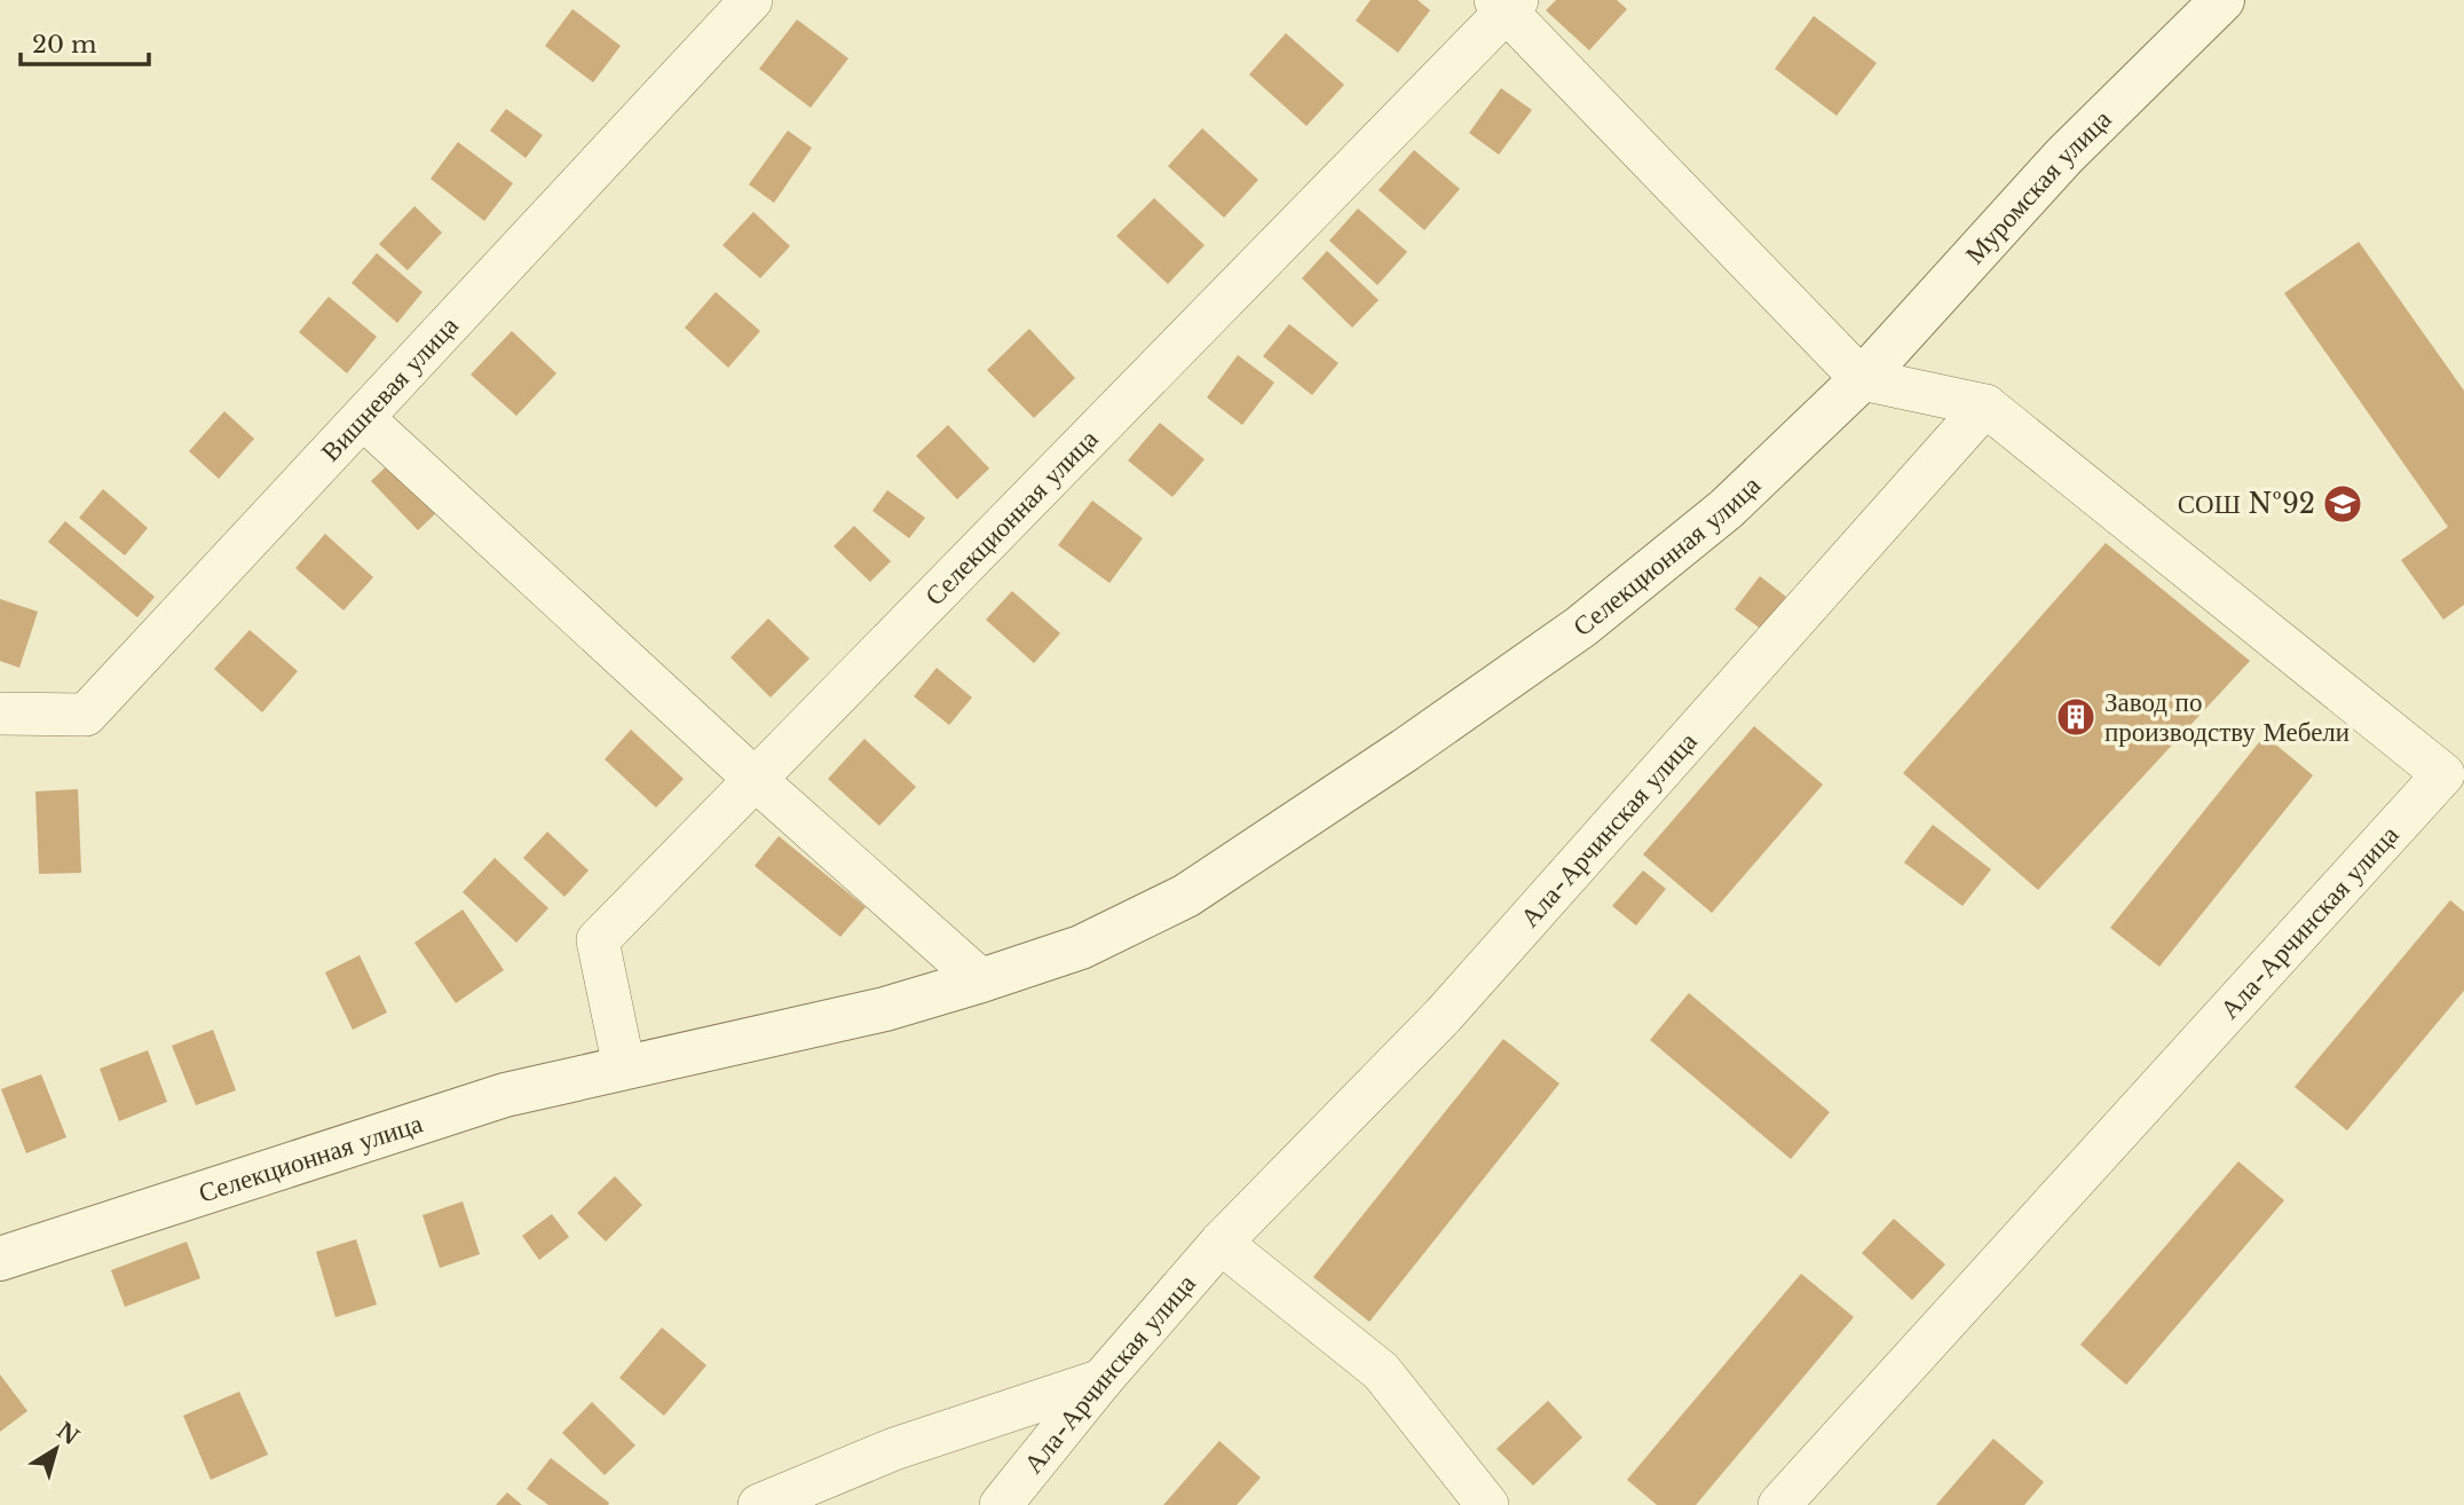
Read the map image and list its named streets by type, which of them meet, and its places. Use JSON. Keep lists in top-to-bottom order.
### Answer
{
  "streets": {
    "street": [
      "Муромская улица",
      "Вишневая улица",
      "Селекционная улица",
      "Ала-Арчинская улица"
    ]
  },
  "crossings": [
    ["Муромская улица", "Селекционная улица"],
    ["Муромская улица", "Ала-Арчинская улица"],
    ["Селекционная улица", "Ала-Арчинская улица"]
  ],
  "places": {
    "school or university": ["СОШ №92"],
    "building": ["Завод по производству Мебели"]
  },
  "scale_bar": "20 m",
  "north": "top right"
}
